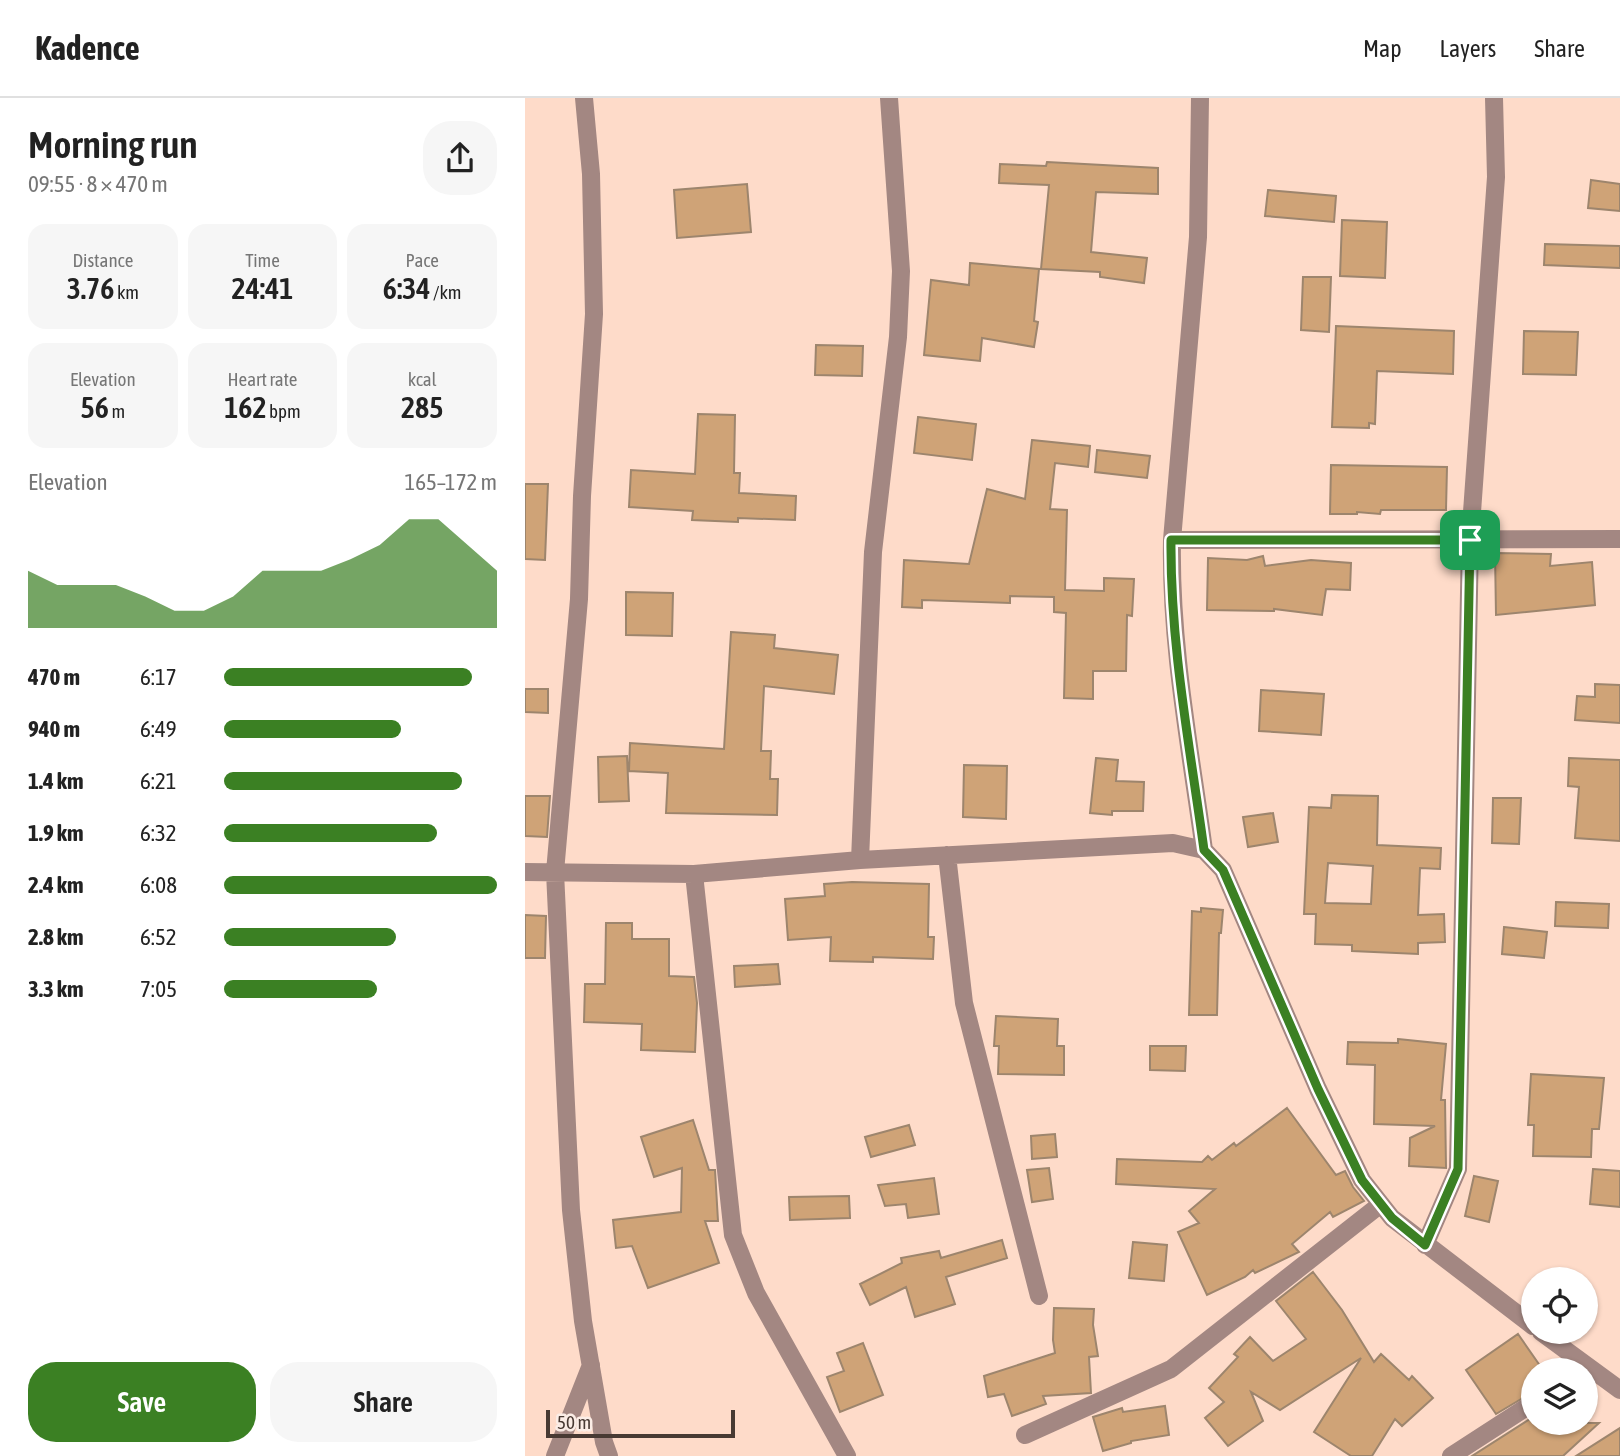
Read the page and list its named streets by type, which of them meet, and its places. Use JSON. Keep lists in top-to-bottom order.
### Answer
{
  "scale_bar": "50 m",
  "page": {
    "header": "Kadence",
    "nav": ["Map", "Layers", "Share"],
    "heading": ["Morning run", "09:55 · 8 × 470 m"],
    "stats": [
      ["Distance", "3.76 km"],
      ["Time", "24:41"],
      ["Pace", "6:34 /km"],
      ["Elevation", "56 m"],
      ["Heart rate", "162 bpm"],
      ["kcal", "285"]
    ],
    "chart": ["Elevation", "165–172 m"],
    "list": [
      {
        "name": "470 m",
        "note": "6:17"
      },
      {
        "name": "940 m",
        "note": "6:49"
      },
      {
        "name": "1.4 km",
        "note": "6:21"
      },
      {
        "name": "1.9 km",
        "note": "6:32"
      },
      {
        "name": "2.4 km",
        "note": "6:08"
      },
      {
        "name": "2.8 km",
        "note": "6:52"
      },
      {
        "name": "3.3 km",
        "note": "7:05"
      }
    ],
    "buttons": ["Save", "Share"],
    "scale": "50 m"
  }
}
